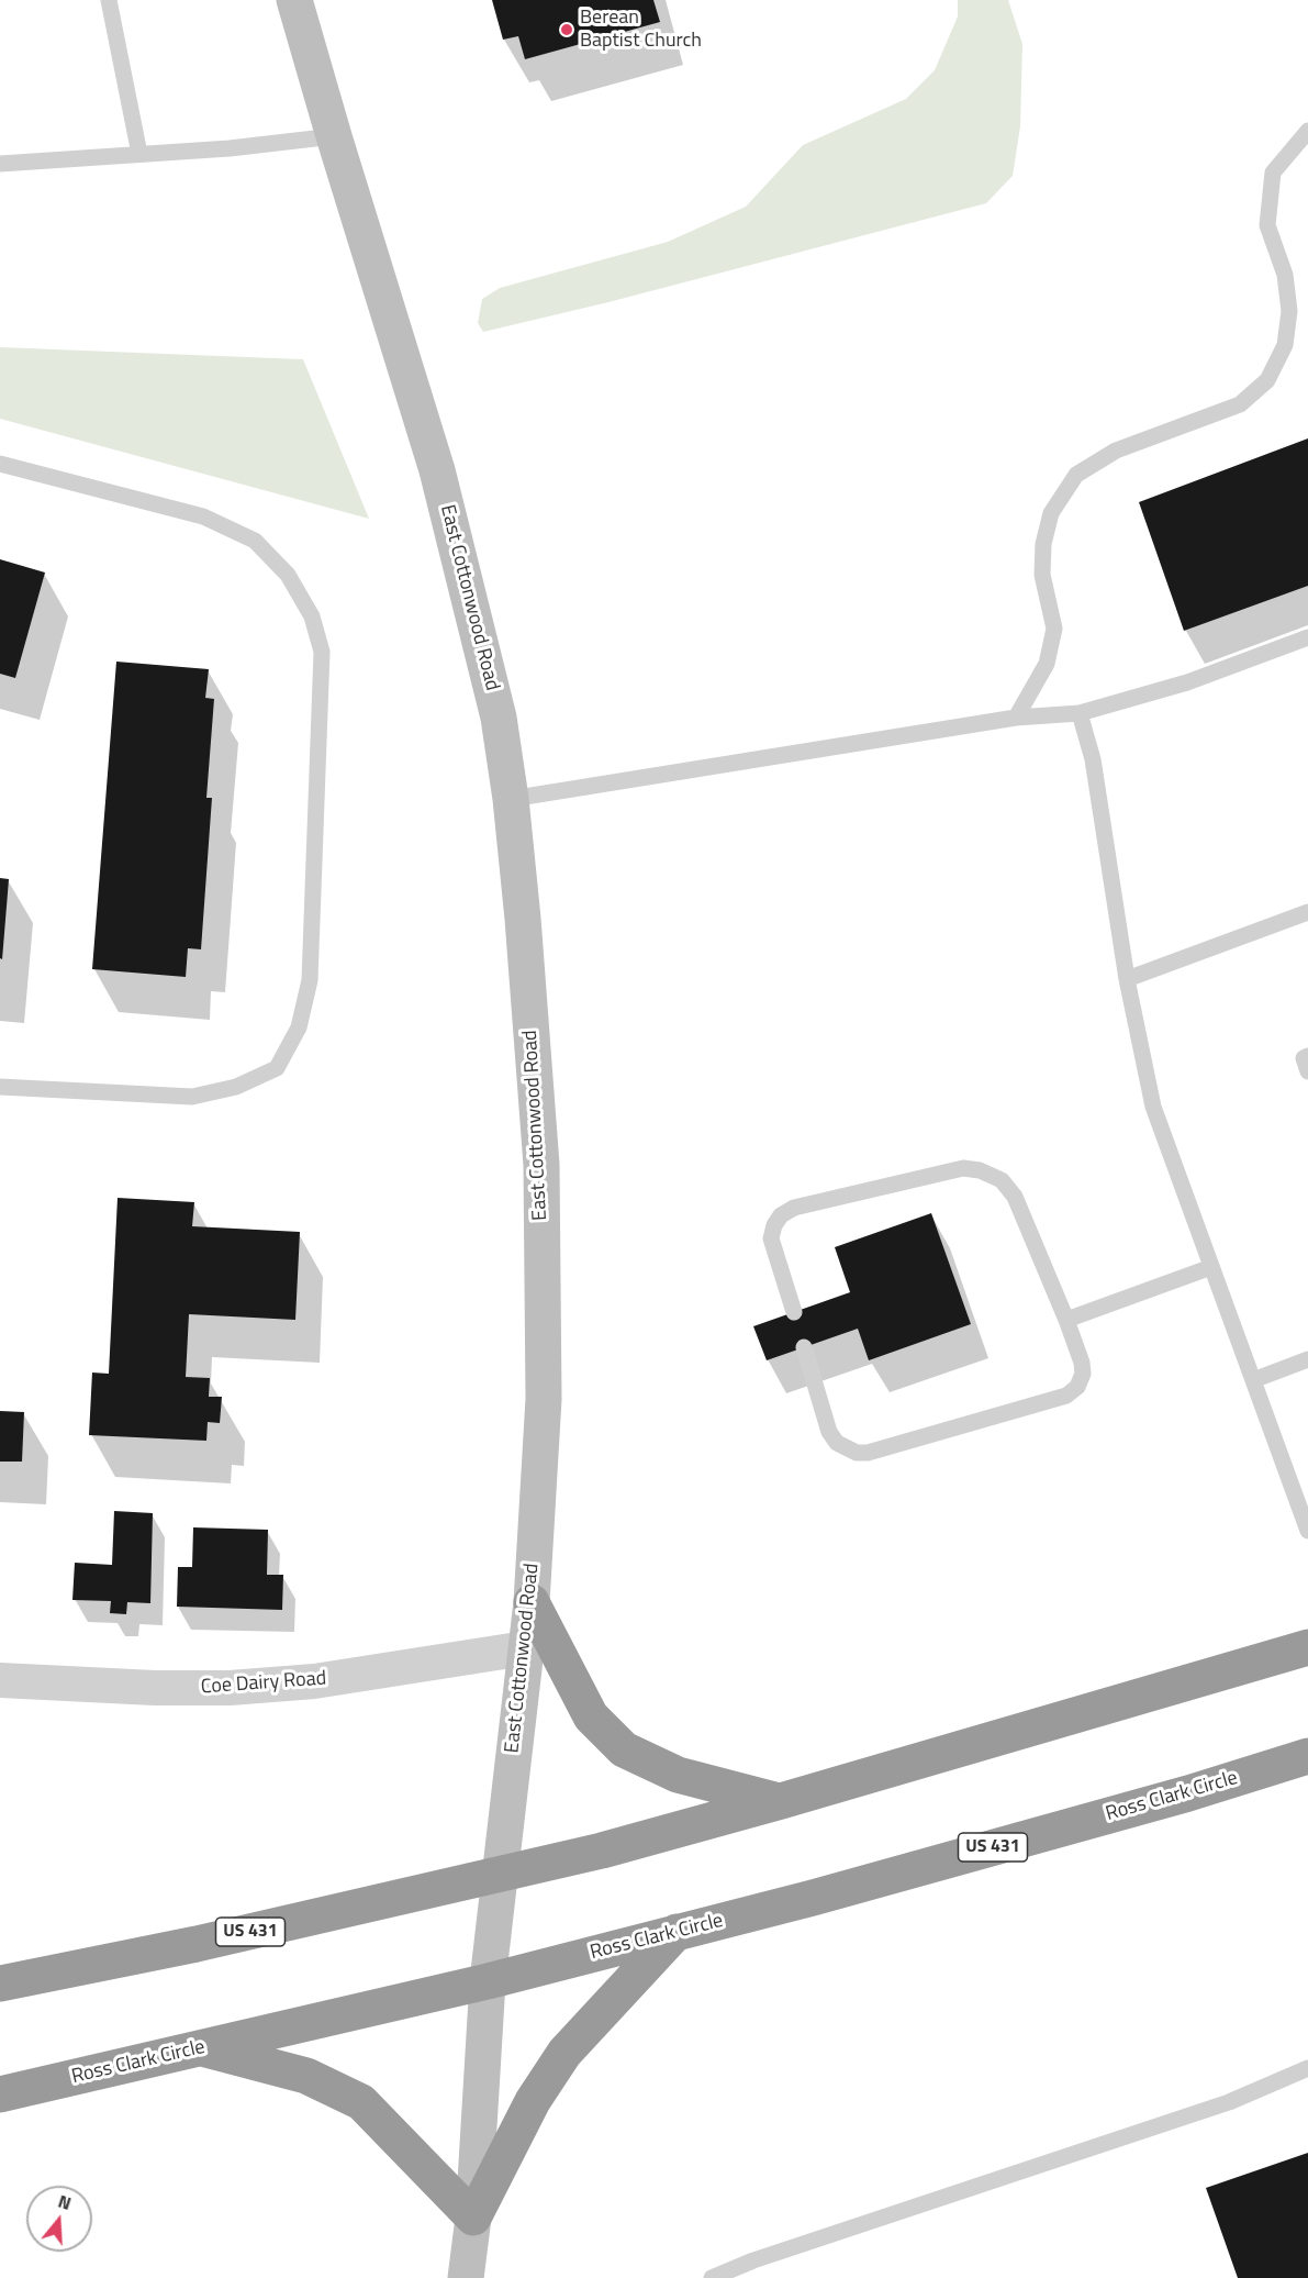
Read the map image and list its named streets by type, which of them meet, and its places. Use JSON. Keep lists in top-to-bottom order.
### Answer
{
  "streets": {
    "highway": ["Ross Clark Circle", "US 431"],
    "main road": ["East Cottonwood Road"],
    "street": ["Coe Dairy Road"]
  },
  "crossings": [
    ["East Cottonwood Road", "Coe Dairy Road"],
    ["East Cottonwood Road", "Ross Clark Circle"],
    ["East Cottonwood Road", "US 431"]
  ],
  "places": ["Berean Baptist Church"],
  "north": "top"
}
